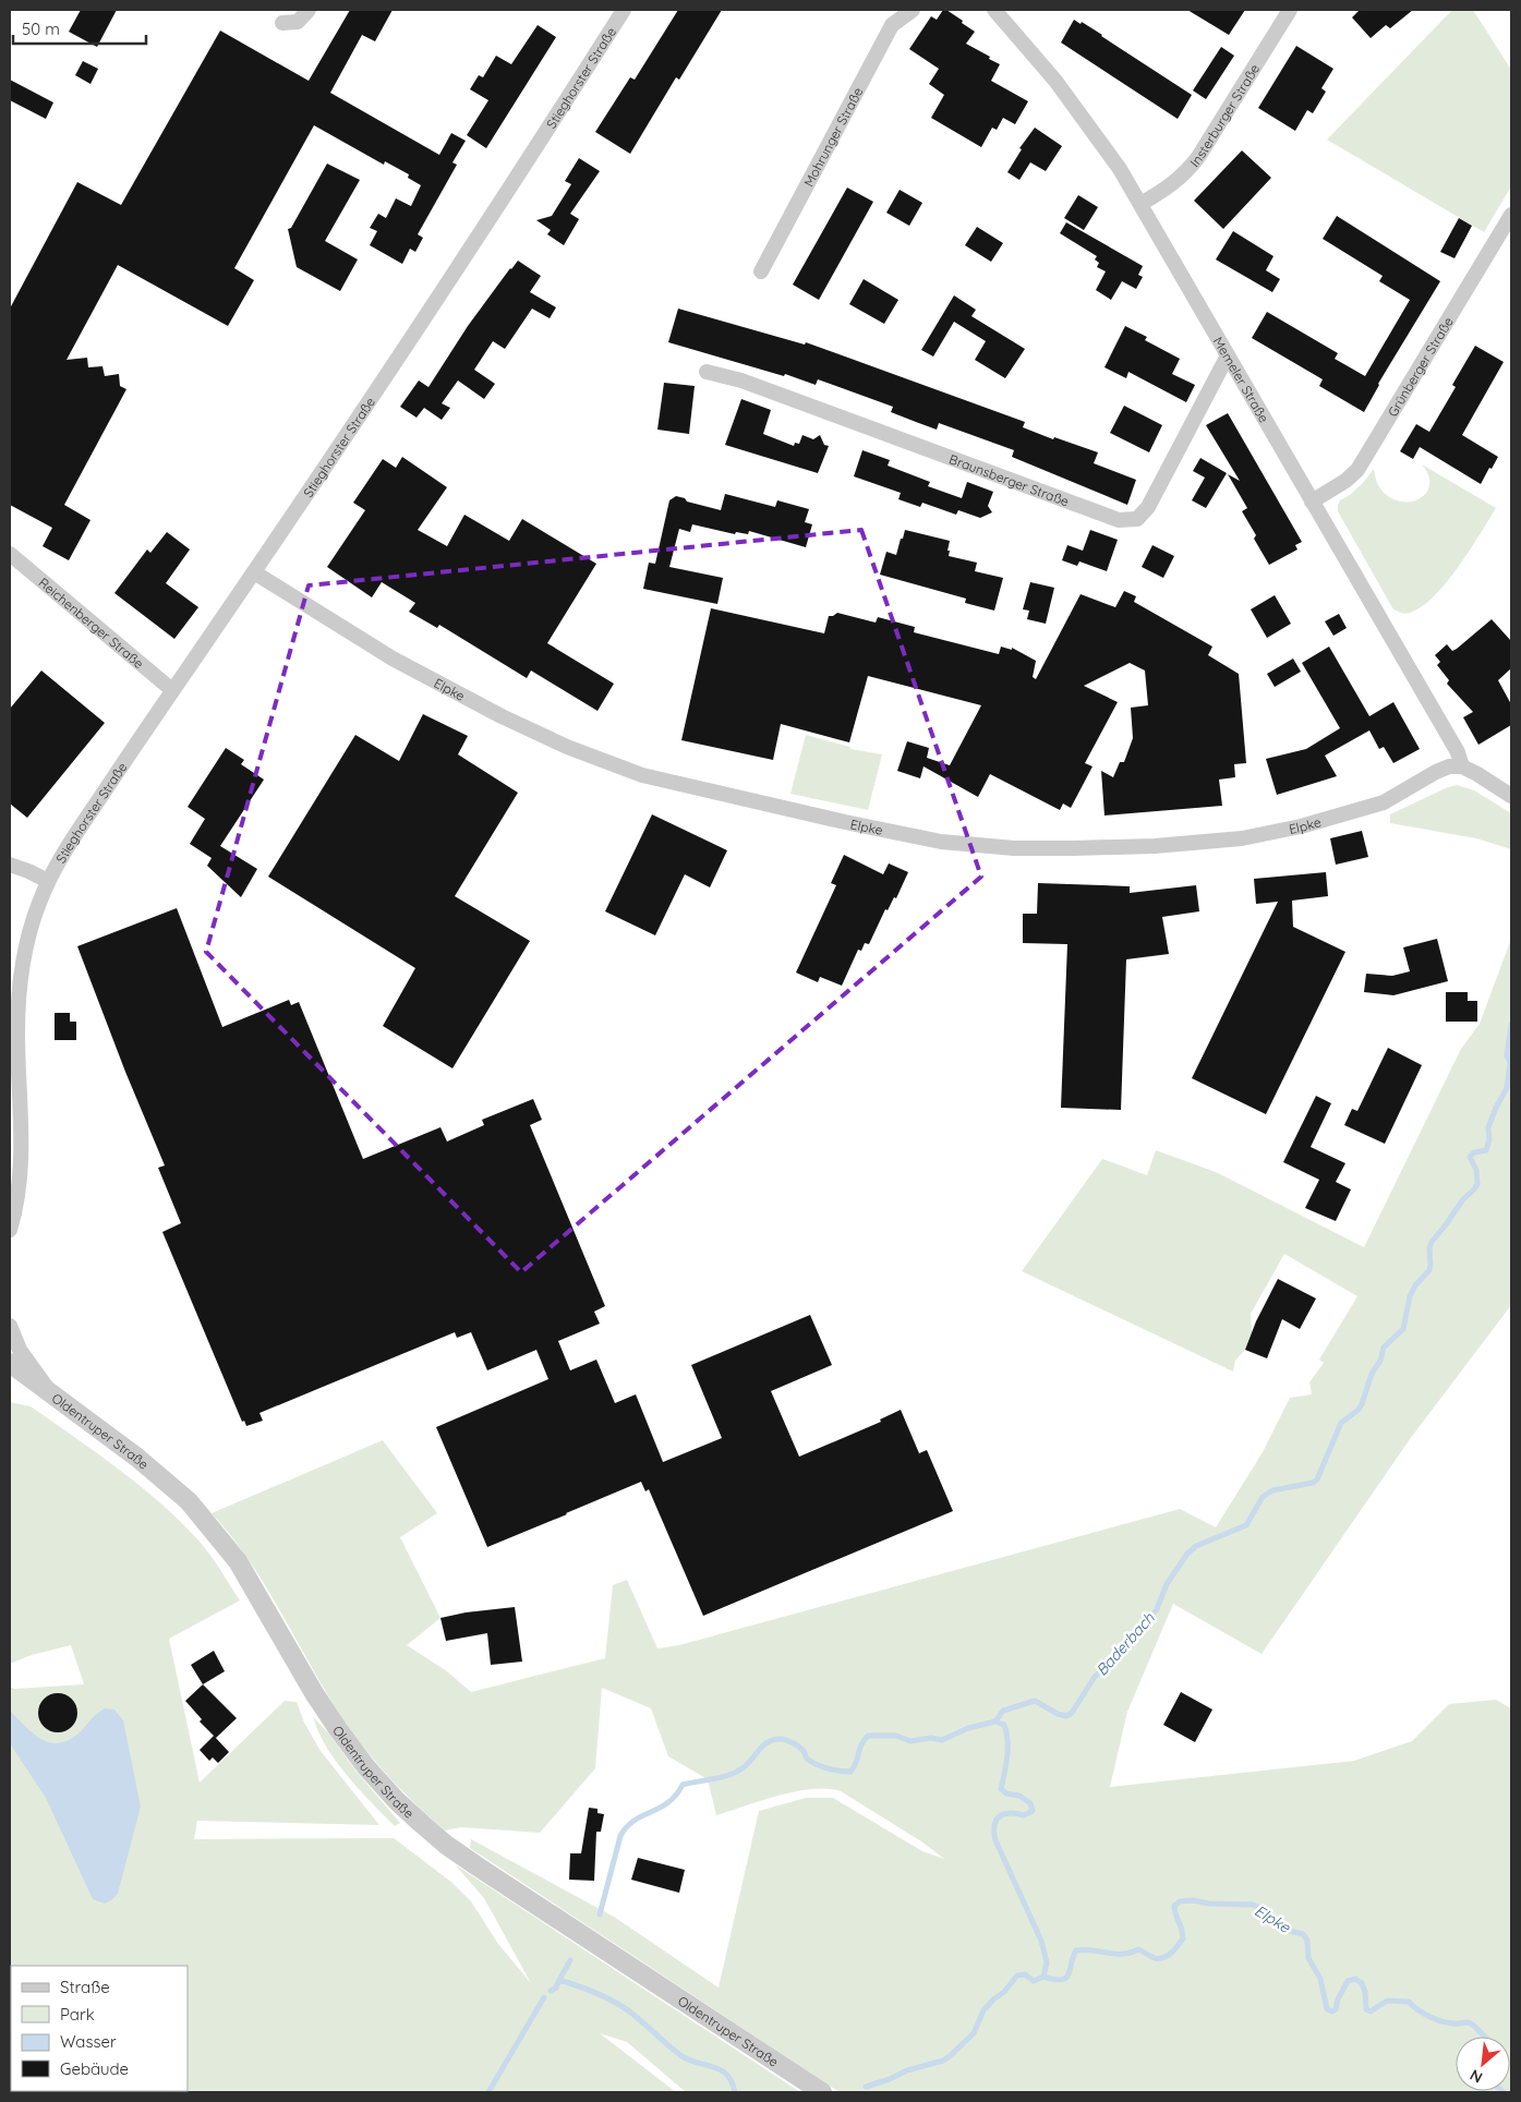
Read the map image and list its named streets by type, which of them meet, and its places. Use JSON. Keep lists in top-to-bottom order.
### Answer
{
  "streets": {
    "street": [
      "Stieghorster Straße",
      "Insterburger Straße",
      "Mohrunger Straße",
      "Grünberger Straße",
      "Memeler Straße",
      "Braunsberger Straße",
      "Reichenberger Straße",
      "Elpke",
      "Oldentruper Straße"
    ]
  },
  "crossings": [
    ["Stieghorster Straße", "Reichenberger Straße"],
    ["Stieghorster Straße", "Elpke"],
    ["Insterburger Straße", "Memeler Straße"],
    ["Grünberger Straße", "Memeler Straße"],
    ["Memeler Straße", "Braunsberger Straße"],
    ["Memeler Straße", "Elpke"]
  ],
  "water": ["Baderbach", "Elpke"],
  "legend": [
    "Straße",
    "Park",
    "Wasser",
    "Gebäude"
  ],
  "scale_bar": "50 m",
  "north": "bottom left"
}
